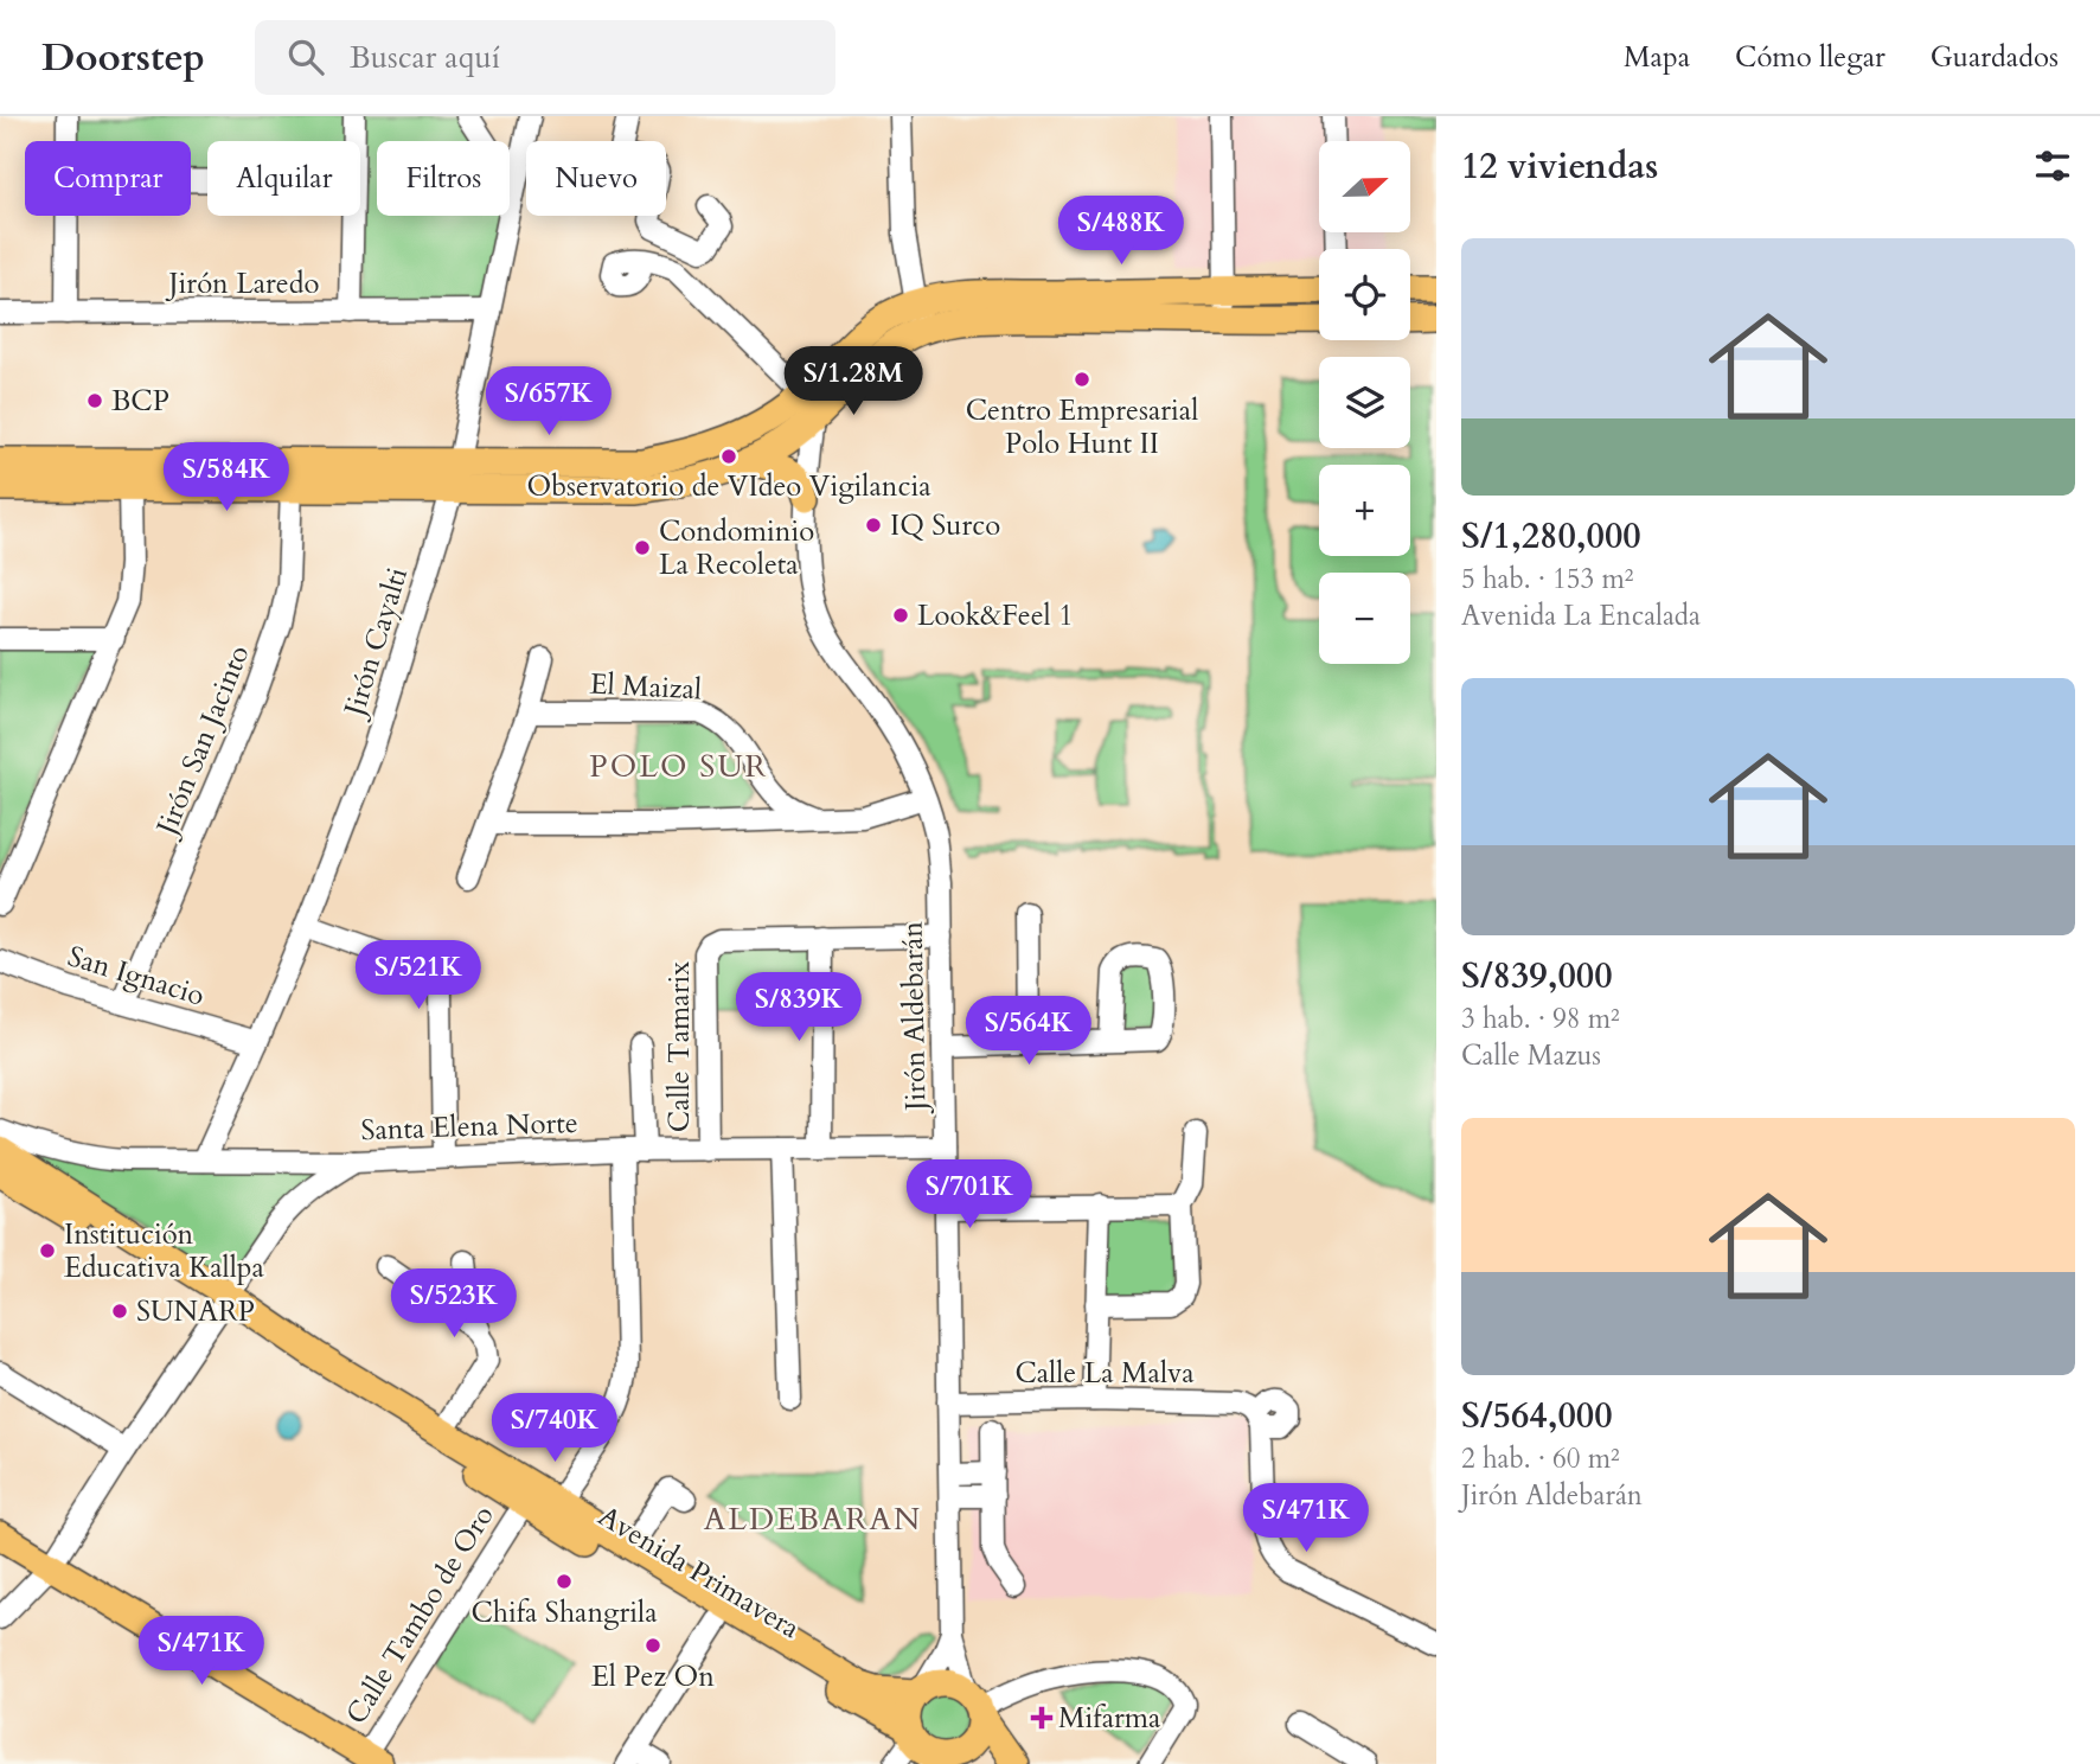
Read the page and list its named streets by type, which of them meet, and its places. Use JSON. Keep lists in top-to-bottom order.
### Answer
{
  "streets": {
    "main road": ["Avenida Primavera"],
    "street": [
      "Jirón Laredo",
      "Jirón Cayalti",
      "El Maizal",
      "Jirón San Jacinto",
      "San Ignacio",
      "Jirón Aldebarán",
      "Calle Tamarix",
      "Santa Elena Norte",
      "Calle La Malva",
      "Calle Tambo de Oro"
    ]
  },
  "crossings": [
    ["Jirón Laredo", "Jirón Cayalti"],
    ["Jirón Cayalti", "San Ignacio"],
    ["Jirón Cayalti", "Santa Elena Norte"],
    ["Jirón San Jacinto", "San Ignacio"],
    ["Jirón Aldebarán", "Santa Elena Norte"],
    ["Jirón Aldebarán", "Calle La Malva"],
    ["Jirón Aldebarán", "Avenida Primavera"],
    ["Calle Tamarix", "Santa Elena Norte"],
    ["Avenida Primavera", "Calle Tambo de Oro"]
  ],
  "districts": ["POLO SUR", "ALDEBARAN"],
  "places": {
    "other": [
      "Centro Empresarial Polo Hunt II",
      "BCP",
      "Observatorio de VIdeo Vigilancia",
      "IQ Surco",
      "Condominio La Recoleta",
      "Look&Feel 1",
      "Institución Educativa Kallpa",
      "SUNARP",
      "Chifa Shangrila",
      "El Pez On"
    ],
    "health": ["Mifarma"]
  },
  "north": "right",
  "page": {
    "header": "Doorstep",
    "search": "Buscar aquí",
    "nav": ["Mapa", "Cómo llegar", "Guardados"],
    "heading": "12 viviendas",
    "map_buttons": ["+", "−"],
    "chip": [
      "Comprar",
      "Alquilar",
      "Filtros",
      "Nuevo"
    ],
    "price": [
      "S/488K",
      "S/1.28M",
      "S/657K",
      "S/584K",
      "S/521K",
      "S/839K",
      "S/564K",
      "S/701K",
      "S/523K",
      "S/740K",
      "S/471K",
      "S/471K"
    ],
    "list": [
      {
        "name": "S/1,280,000",
        "note": "5 hab. · 153 m² · Avenida La Encalada"
      },
      {
        "name": "S/839,000",
        "note": "3 hab. · 98 m² · Calle Mazus"
      },
      {
        "name": "S/564,000",
        "note": "2 hab. · 60 m² · Jirón Aldebarán"
      }
    ]
  }
}
